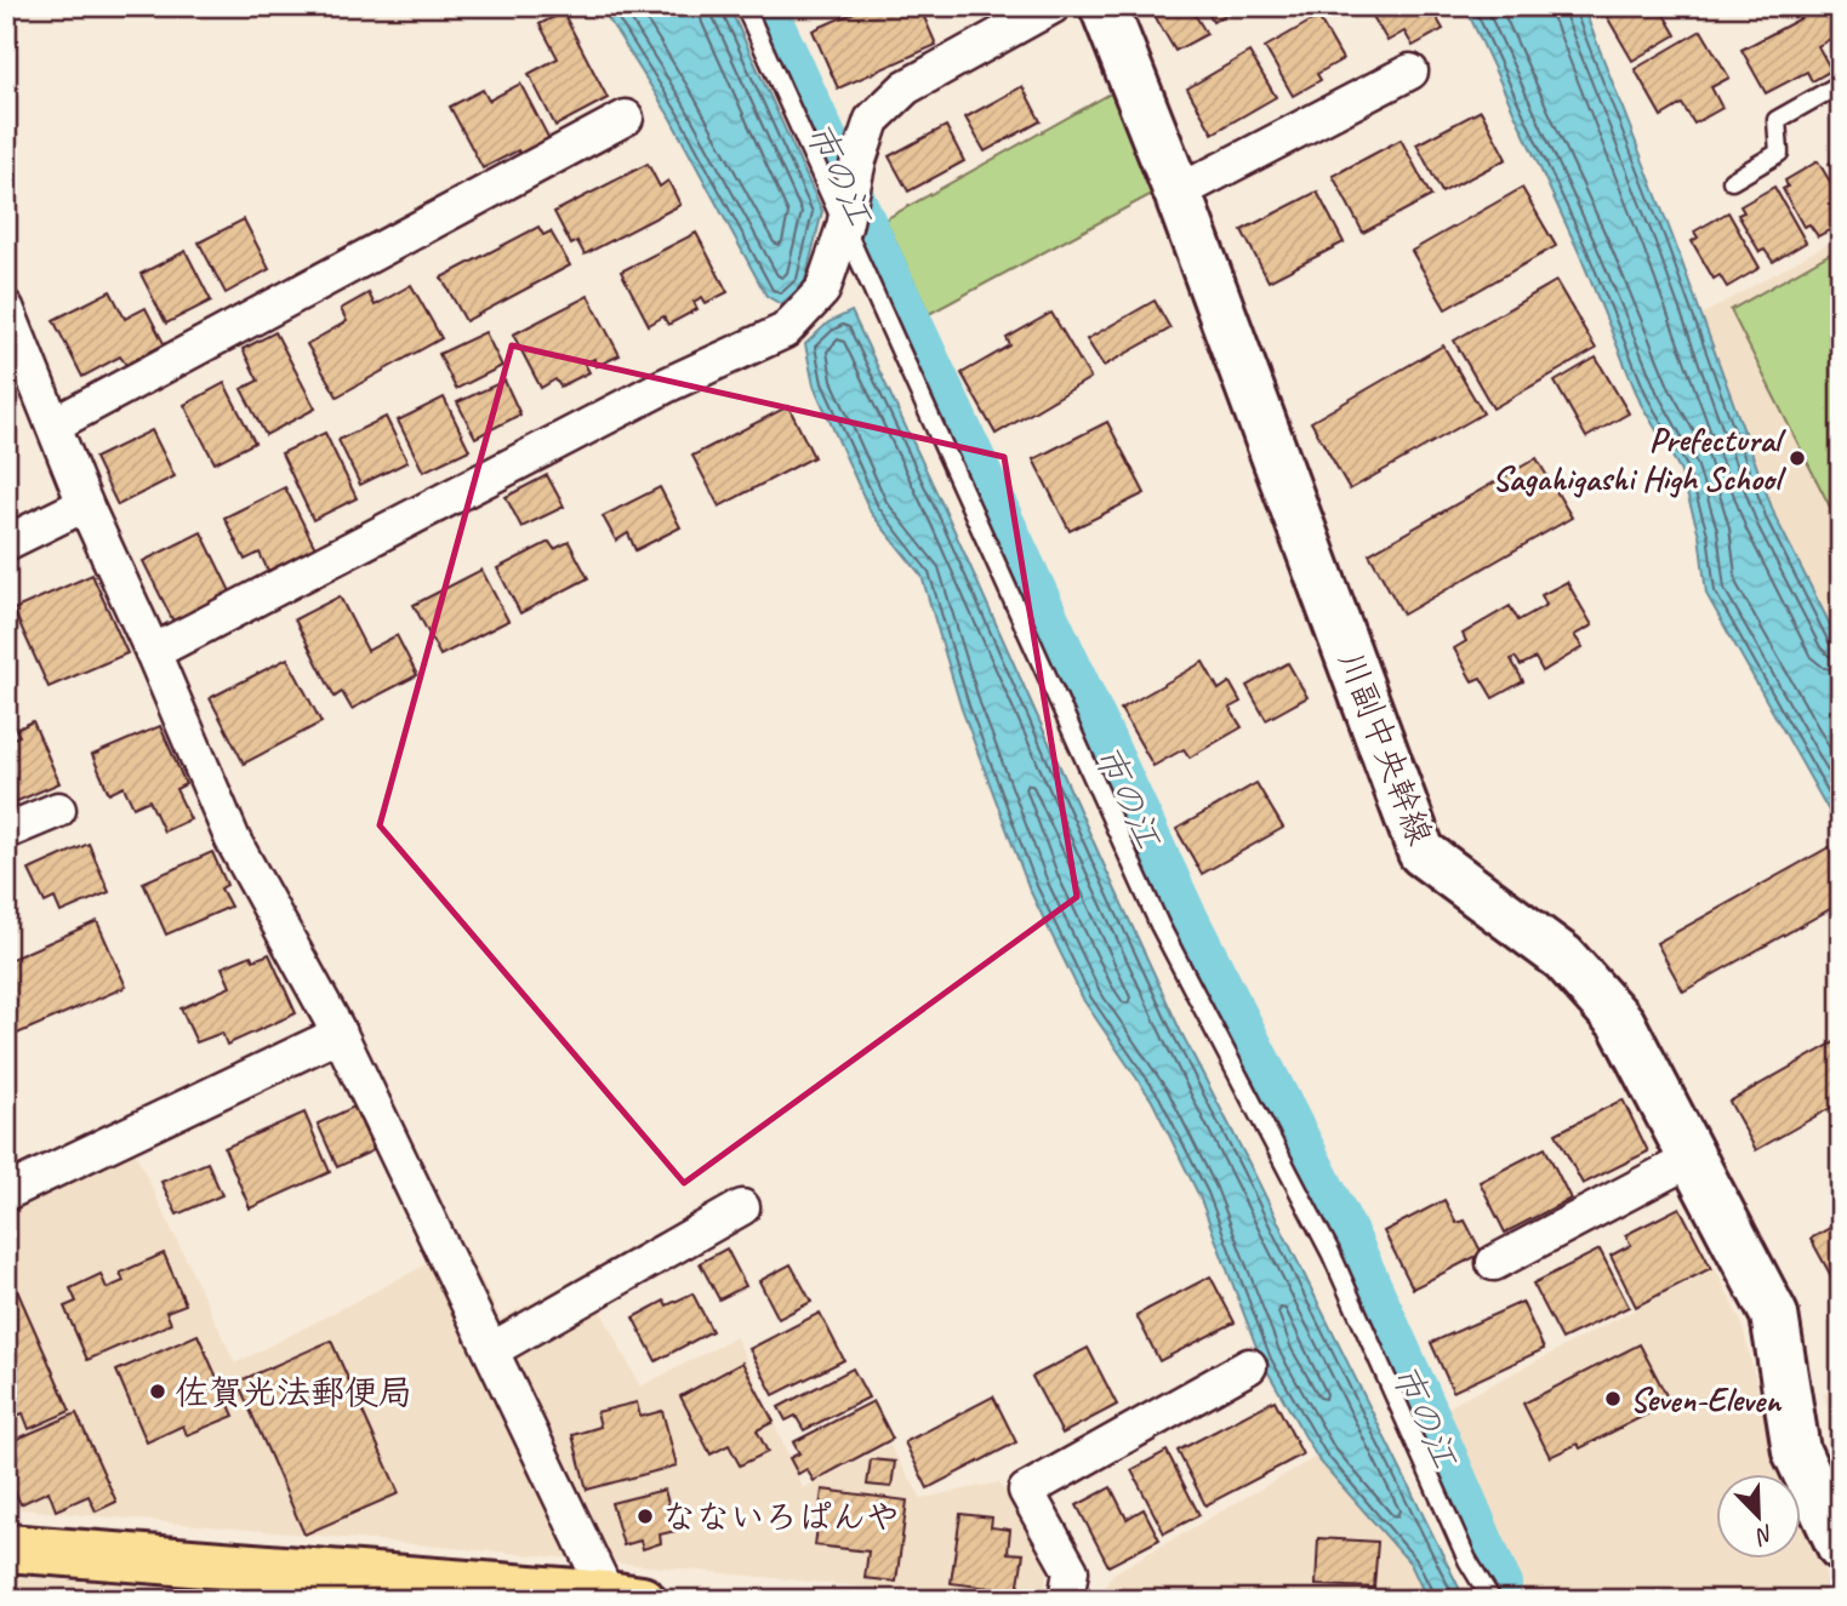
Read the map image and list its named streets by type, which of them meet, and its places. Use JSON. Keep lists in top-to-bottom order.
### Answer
{
  "streets": {
    "street": ["川副中央幹線"]
  },
  "water": ["市の江"],
  "places": [
    "Prefectural Sagahigashi High School",
    "佐賀光法郵便局",
    "Seven-Eleven",
    "なないろぱんや"
  ],
  "north": "bottom right"
}
